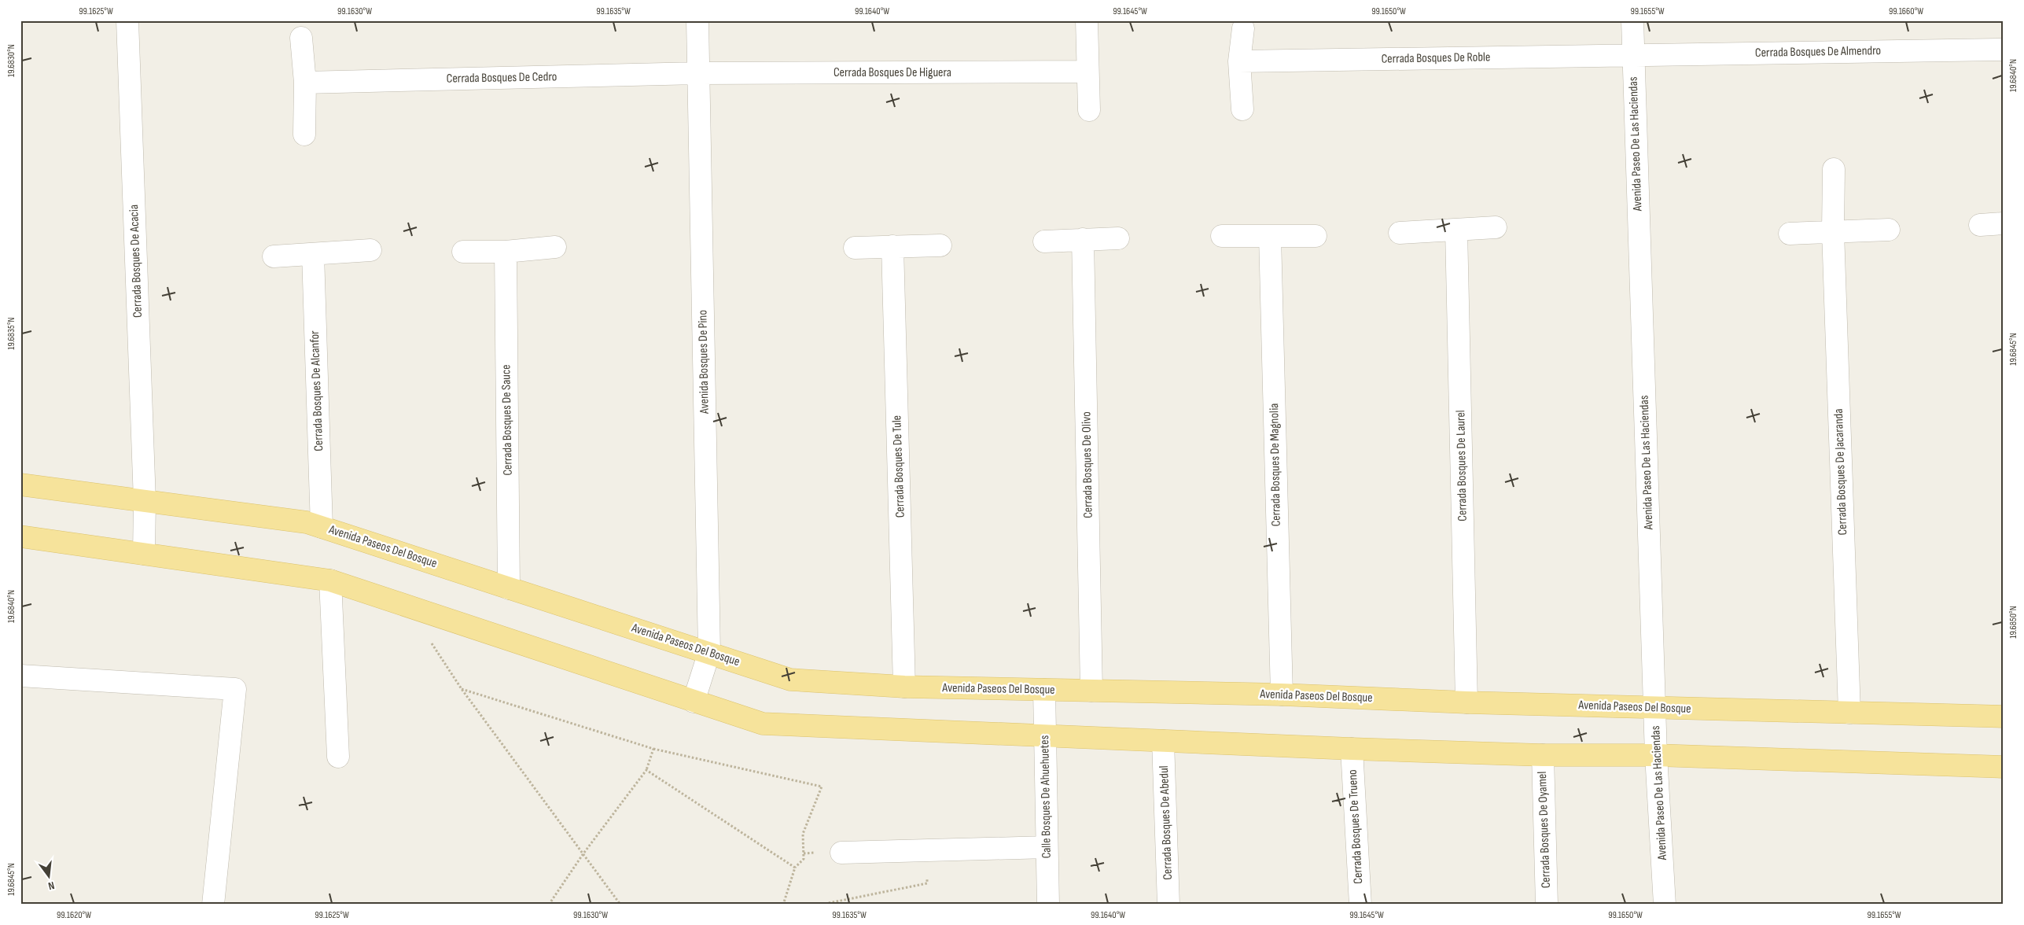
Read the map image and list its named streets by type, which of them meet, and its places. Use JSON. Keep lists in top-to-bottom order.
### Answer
{
  "streets": {
    "main road": ["Avenida Paseos Del Bosque"],
    "street": [
      "Cerrada Bosques De Almendro",
      "Cerrada Bosques De Roble",
      "Cerrada Bosques De Higuera",
      "Cerrada Bosques De Cedro",
      "Avenida Paseo De Las Haciendas",
      "Cerrada Bosques De Acacia",
      "Avenida Bosques De Pino",
      "Cerrada Bosques De Alcanfor",
      "Cerrada Bosques De Sauce",
      "Cerrada Bosques De Olivo",
      "Cerrada Bosques De Magnolia",
      "Cerrada Bosques De Laurel",
      "Cerrada Bosques De Tule",
      "Cerrada Bosques De Jacaranda",
      "Calle Bosques De Ahuehuetes",
      "Cerrada Bosques De Abedul",
      "Cerrada Bosques De Trueno",
      "Cerrada Bosques De Oyamel"
    ]
  },
  "crossings": [
    ["Cerrada Bosques De Almendro", "Cerrada Bosques De Roble"],
    ["Cerrada Bosques De Almendro", "Avenida Paseo De Las Haciendas"],
    ["Cerrada Bosques De Roble", "Avenida Paseo De Las Haciendas"],
    ["Cerrada Bosques De Higuera", "Cerrada Bosques De Cedro"],
    ["Cerrada Bosques De Higuera", "Avenida Bosques De Pino"],
    ["Cerrada Bosques De Cedro", "Avenida Bosques De Pino"],
    ["Avenida Paseo De Las Haciendas", "Avenida Paseos Del Bosque"],
    ["Cerrada Bosques De Acacia", "Avenida Paseos Del Bosque"],
    ["Avenida Bosques De Pino", "Avenida Paseos Del Bosque"],
    ["Cerrada Bosques De Alcanfor", "Avenida Paseos Del Bosque"],
    ["Cerrada Bosques De Sauce", "Avenida Paseos Del Bosque"],
    ["Cerrada Bosques De Olivo", "Avenida Paseos Del Bosque"],
    ["Cerrada Bosques De Magnolia", "Avenida Paseos Del Bosque"],
    ["Cerrada Bosques De Laurel", "Avenida Paseos Del Bosque"],
    ["Cerrada Bosques De Tule", "Avenida Paseos Del Bosque"],
    ["Cerrada Bosques De Jacaranda", "Avenida Paseos Del Bosque"],
    ["Avenida Paseos Del Bosque", "Calle Bosques De Ahuehuetes"]
  ],
  "north": "bottom",
  "coordinates": [
    "99.1625°W",
    "99.1630°W",
    "99.1635°W",
    "99.1640°W",
    "99.1645°W",
    "99.1650°W",
    "99.1655°W",
    "99.1660°W",
    "19.6830°N",
    "19.6840°N",
    "19.6835°N",
    "19.6845°N",
    "19.6850°N",
    "99.1620°W"
  ]
}
